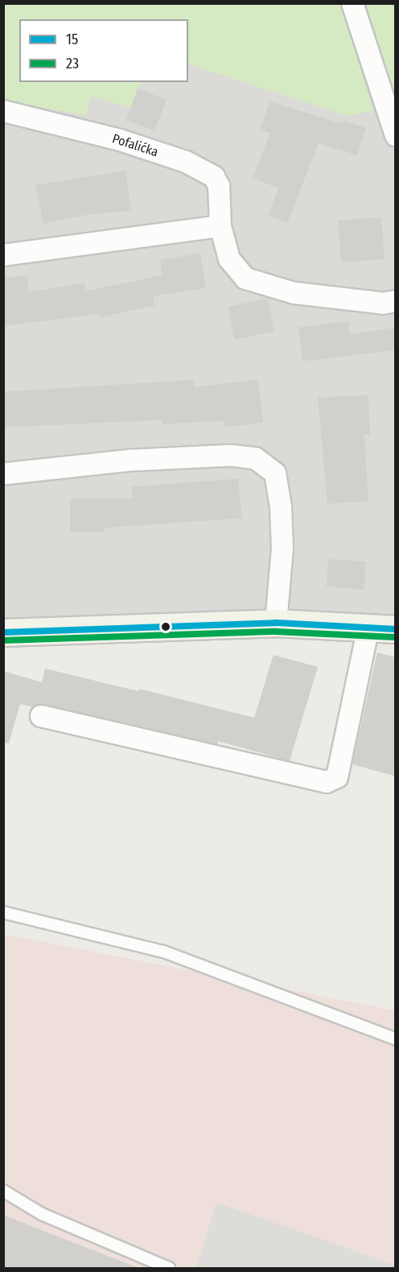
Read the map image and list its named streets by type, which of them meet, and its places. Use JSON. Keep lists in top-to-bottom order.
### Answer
{
  "streets": {
    "street": ["Pofalićka"]
  },
  "lines": ["transit line 15", "transit line 23"],
  "legend": ["15", "23"]
}
